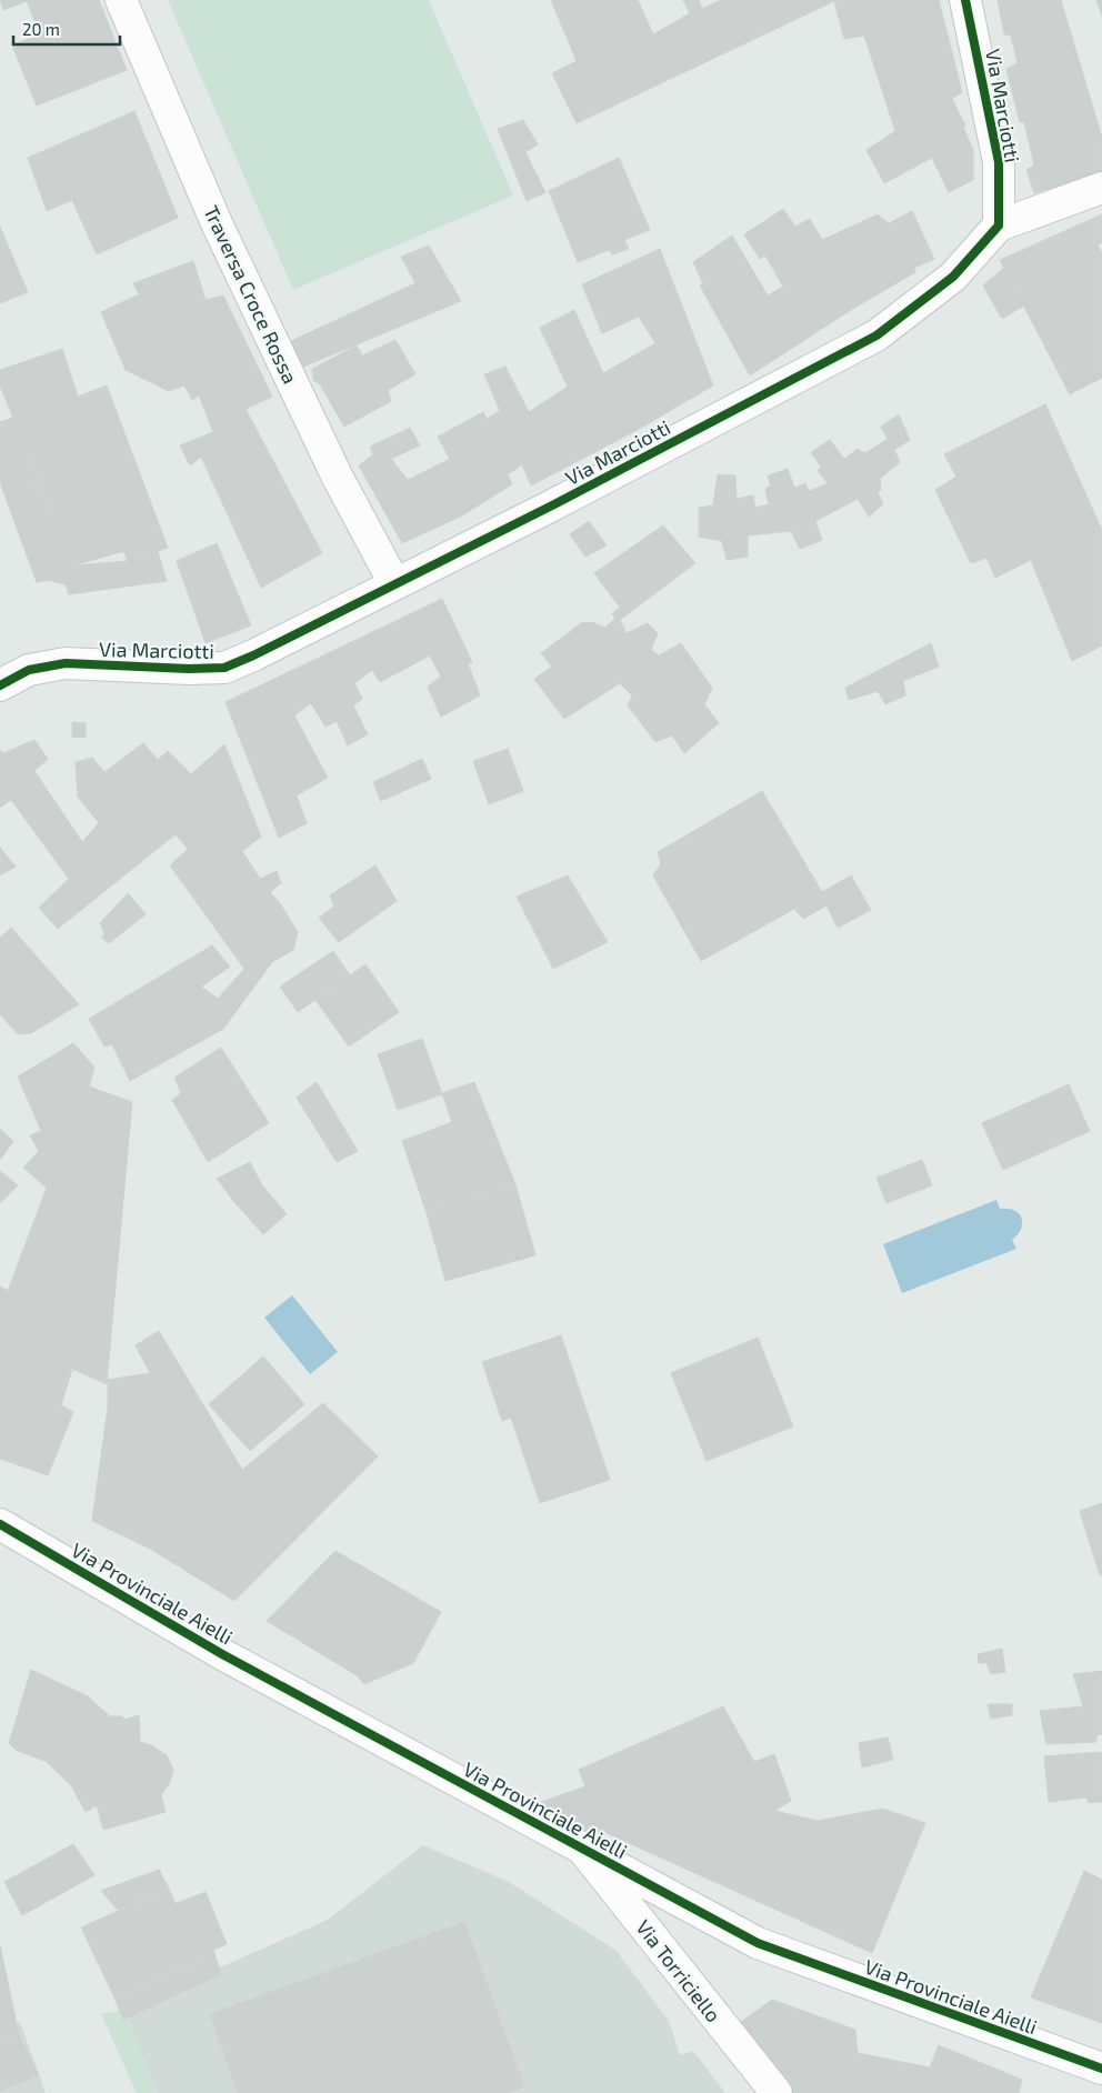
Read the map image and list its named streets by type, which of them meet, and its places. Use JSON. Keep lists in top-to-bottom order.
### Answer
{
  "streets": {
    "street": [
      "Via Marciotti",
      "Traversa Croce Rossa",
      "Via Provinciale Aielli",
      "Via Torriciello"
    ]
  },
  "crossings": [
    ["Via Marciotti", "Traversa Croce Rossa"],
    ["Via Provinciale Aielli", "Via Torriciello"]
  ],
  "scale_bar": "20 m"
}
